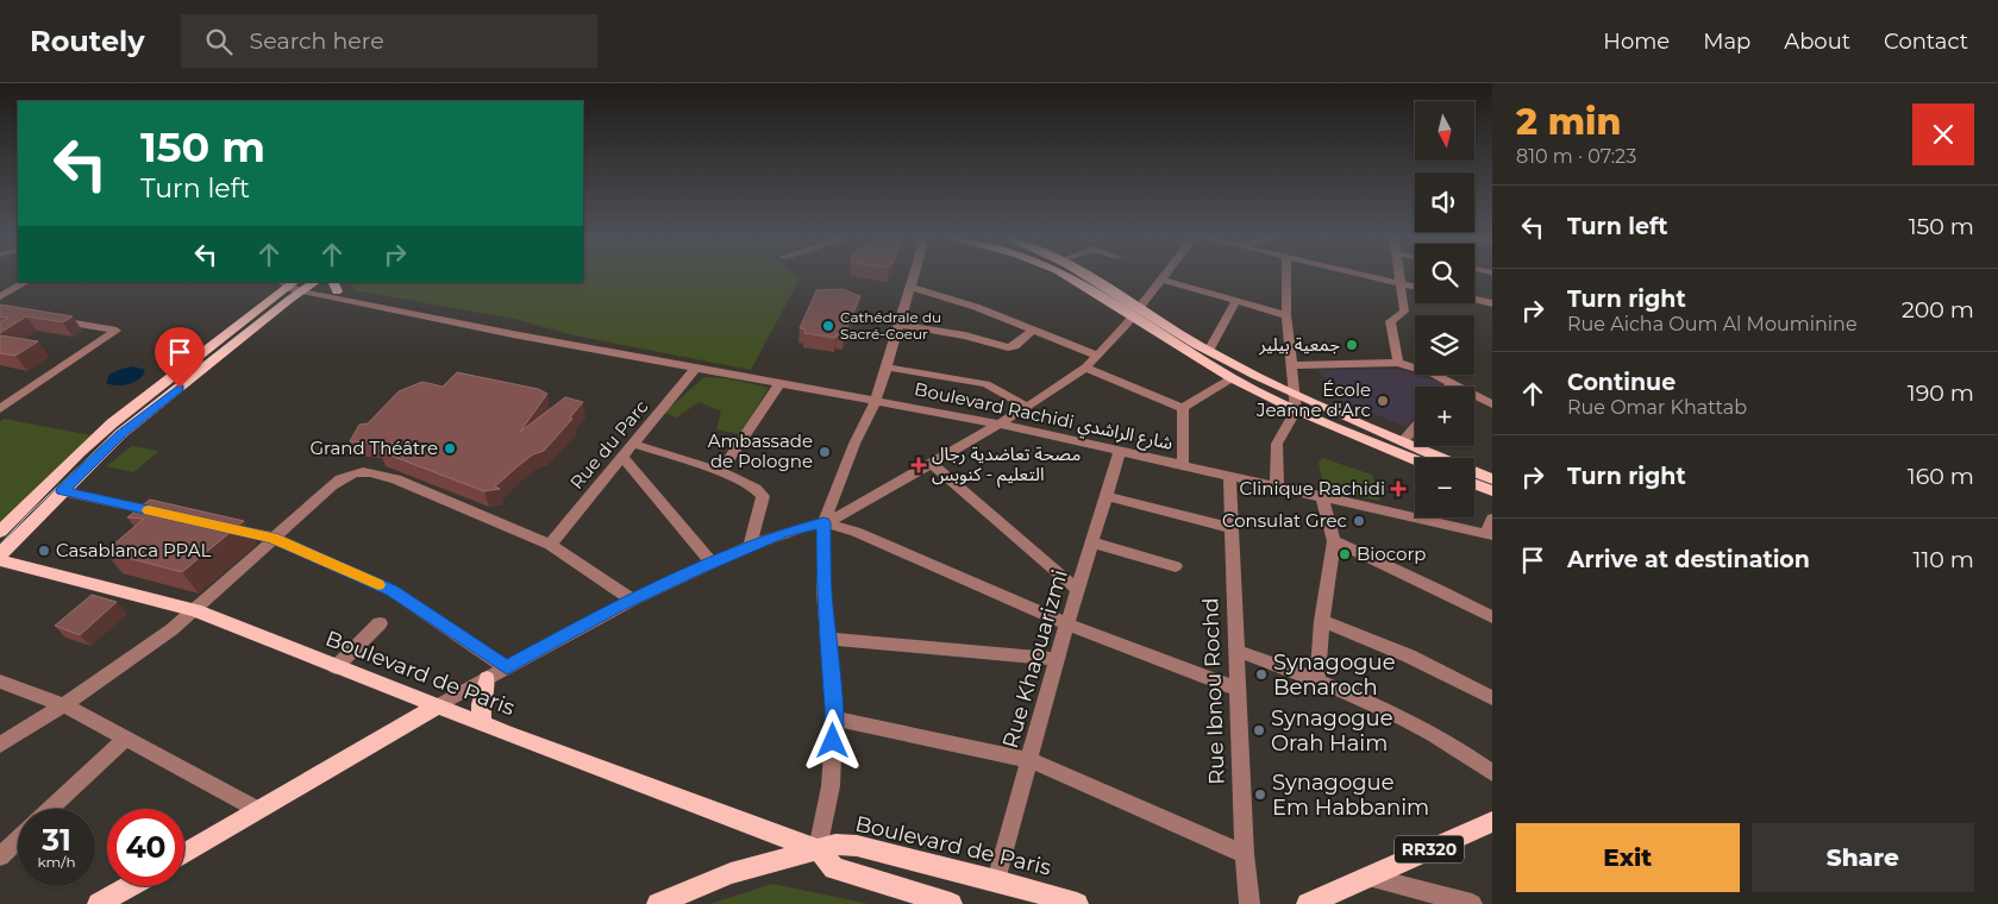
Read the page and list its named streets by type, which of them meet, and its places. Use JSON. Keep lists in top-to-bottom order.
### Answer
{
  "streets": {
    "main road": ["Boulevard de Paris", "RR320"],
    "street": [
      "Boulevard Rachidi شارع الراشدي",
      "Rue du Parc",
      "Rue Khaouarizmi",
      "Rue Ibnou Rochd"
    ]
  },
  "crossings": [
    ["Boulevard Rachidi شارع الراشدي", "Rue du Parc"],
    ["Boulevard Rachidi شارع الراشدي", "Rue Khaouarizmi"],
    ["Boulevard Rachidi شارع الراشدي", "Rue Ibnou Rochd"],
    ["Rue Khaouarizmi", "Boulevard de Paris"]
  ],
  "places": {
    "other": [
      "Cathédrale du Sacré-Coeur",
      "جمعية بيلير",
      "École Jeanne d'Arc",
      "Grand Théâtre",
      "Ambassade de Pologne",
      "Consulat Grec",
      "Casablanca PPAL",
      "Biocorp",
      "Synagogue Benaroch",
      "Synagogue Orah Haim",
      "Synagogue Em Habbanim"
    ],
    "health": ["مصحة تعاضدية رجال التعليم - كنوبس", "Clinique Rachidi"]
  },
  "north": "bottom",
  "page": {
    "header": "Routely",
    "search": "Search here",
    "nav": [
      "Home",
      "Map",
      "About",
      "Contact"
    ],
    "heading": ["2 min", "810 m · 07:23"],
    "map_buttons": ["+", "−"],
    "turn": ["150 m", "Turn left"],
    "list": [
      {
        "name": "Turn left",
        "value": "150 m"
      },
      {
        "name": "Turn right",
        "note": "Rue Aicha Oum Al Mouminine",
        "value": "200 m"
      },
      {
        "name": "Continue",
        "note": "Rue Omar Khattab",
        "value": "190 m"
      },
      {
        "name": "Turn right",
        "value": "160 m"
      },
      {
        "name": "Arrive at destination",
        "value": "110 m"
      }
    ],
    "speed": "31 km/h",
    "limit": "40",
    "buttons": ["Exit", "Share"]
  }
}
